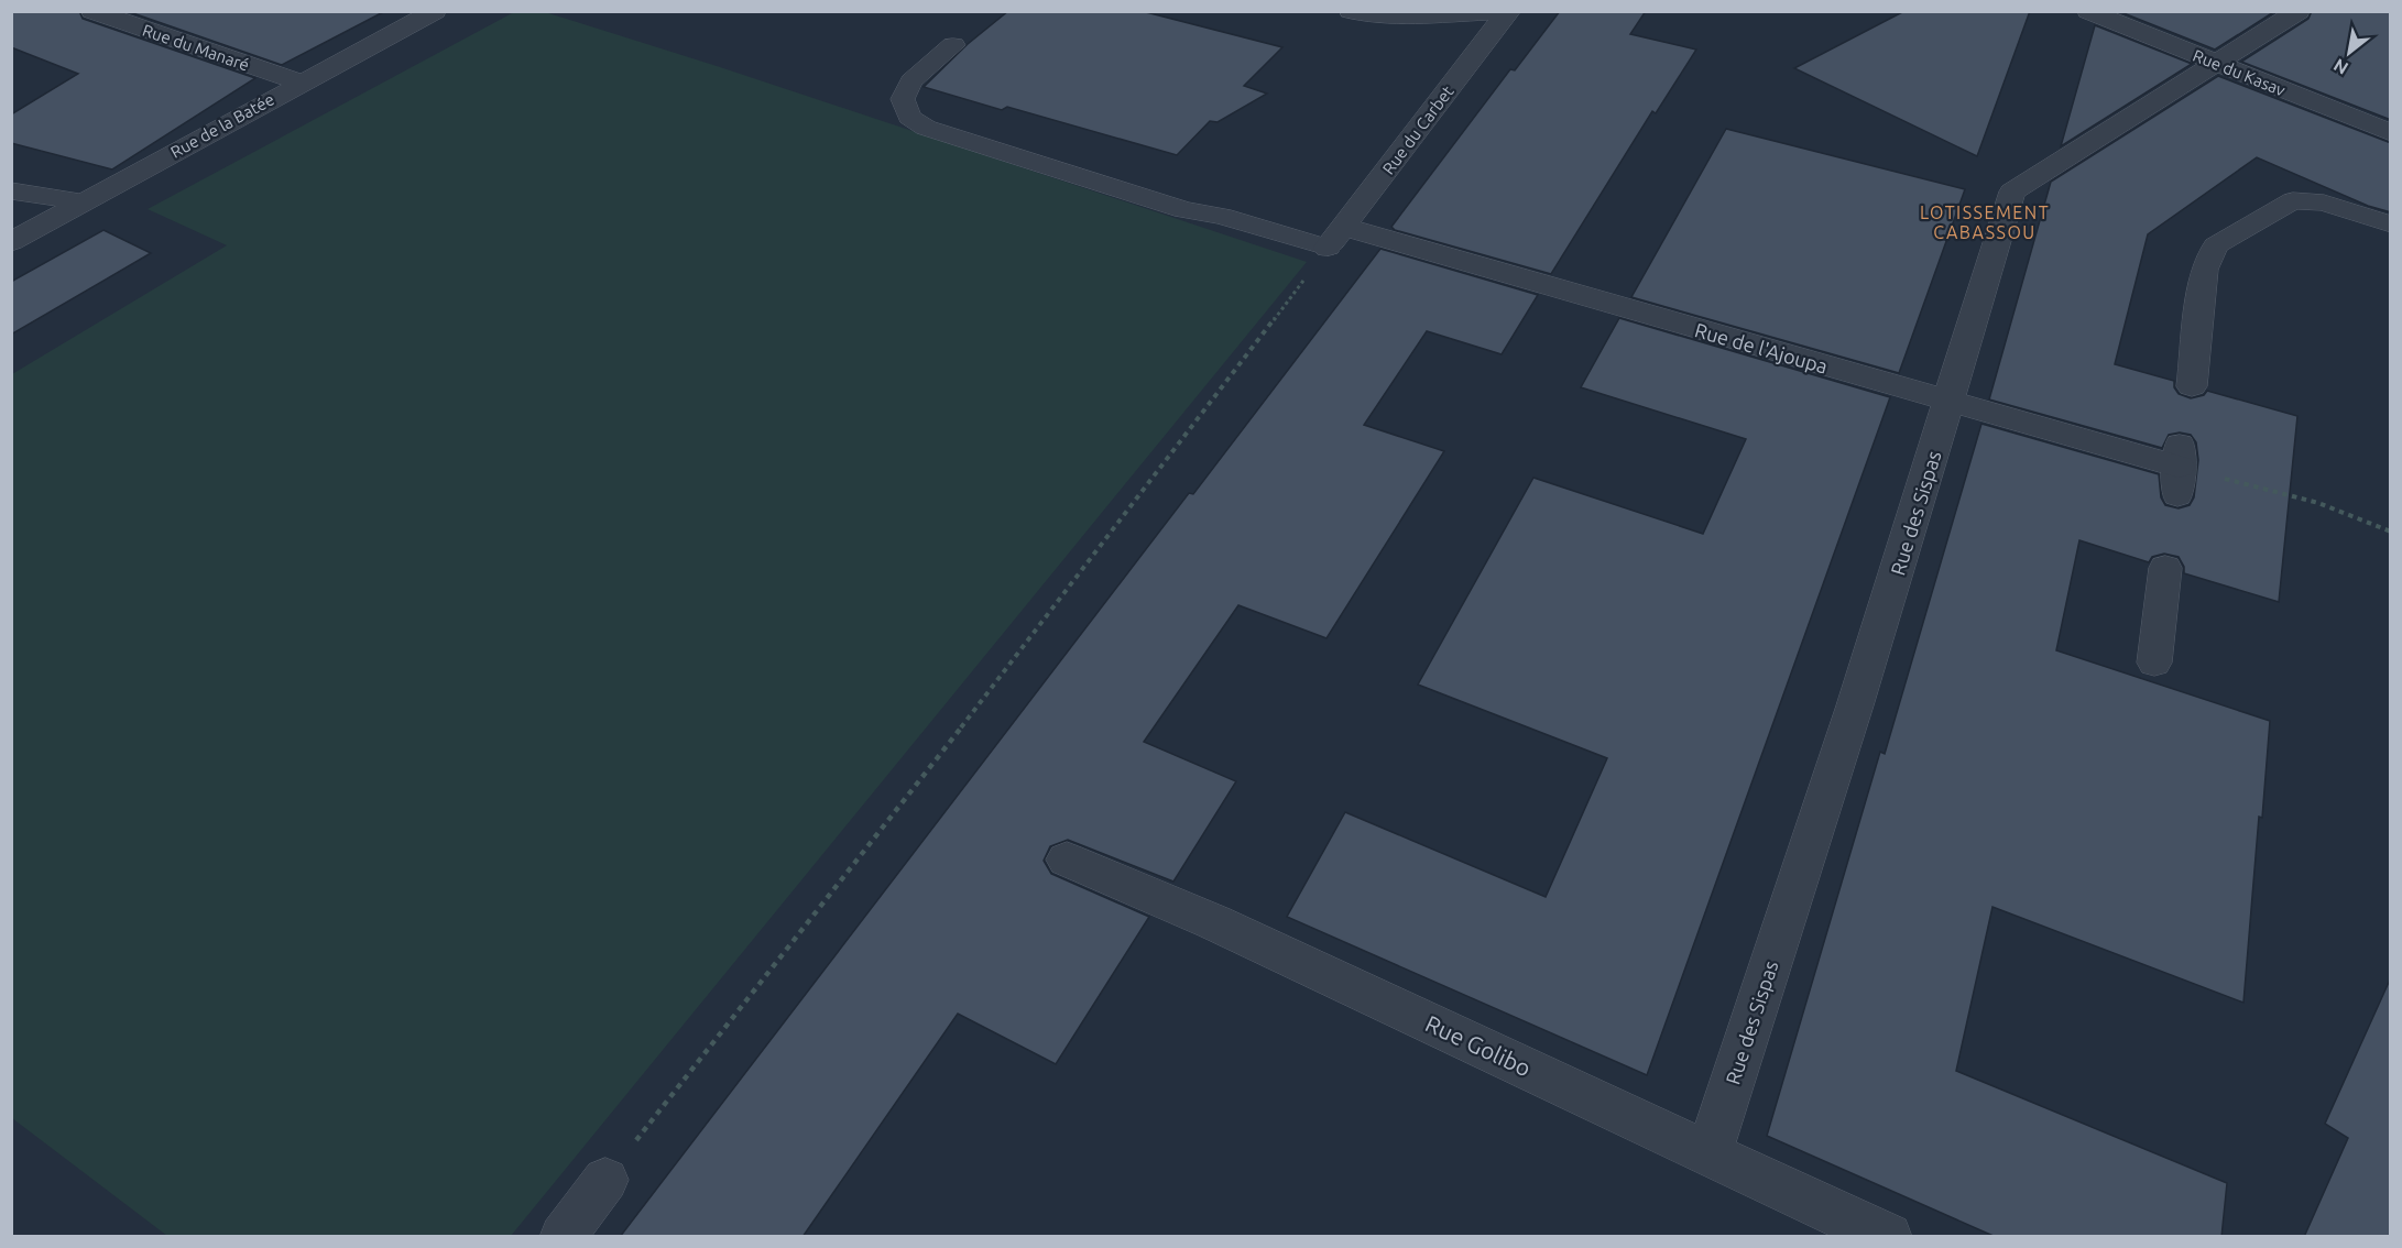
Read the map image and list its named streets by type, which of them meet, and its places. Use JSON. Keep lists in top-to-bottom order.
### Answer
{
  "streets": {
    "street": [
      "Rue du Manaré",
      "Rue du Kasav",
      "Rue de la Batée",
      "Rue du Carbet",
      "Rue de l'Ajoupa",
      "Rue des Sispas",
      "Rue Golibo"
    ]
  },
  "crossings": [
    ["Rue du Manaré", "Rue de la Batée"],
    ["Rue du Kasav", "Rue des Sispas"],
    ["Rue du Carbet", "Rue de l'Ajoupa"],
    ["Rue de l'Ajoupa", "Rue des Sispas"],
    ["Rue des Sispas", "Rue Golibo"]
  ],
  "districts": ["LOTISSEMENT CABASSOU"],
  "north": "bottom left"
}
